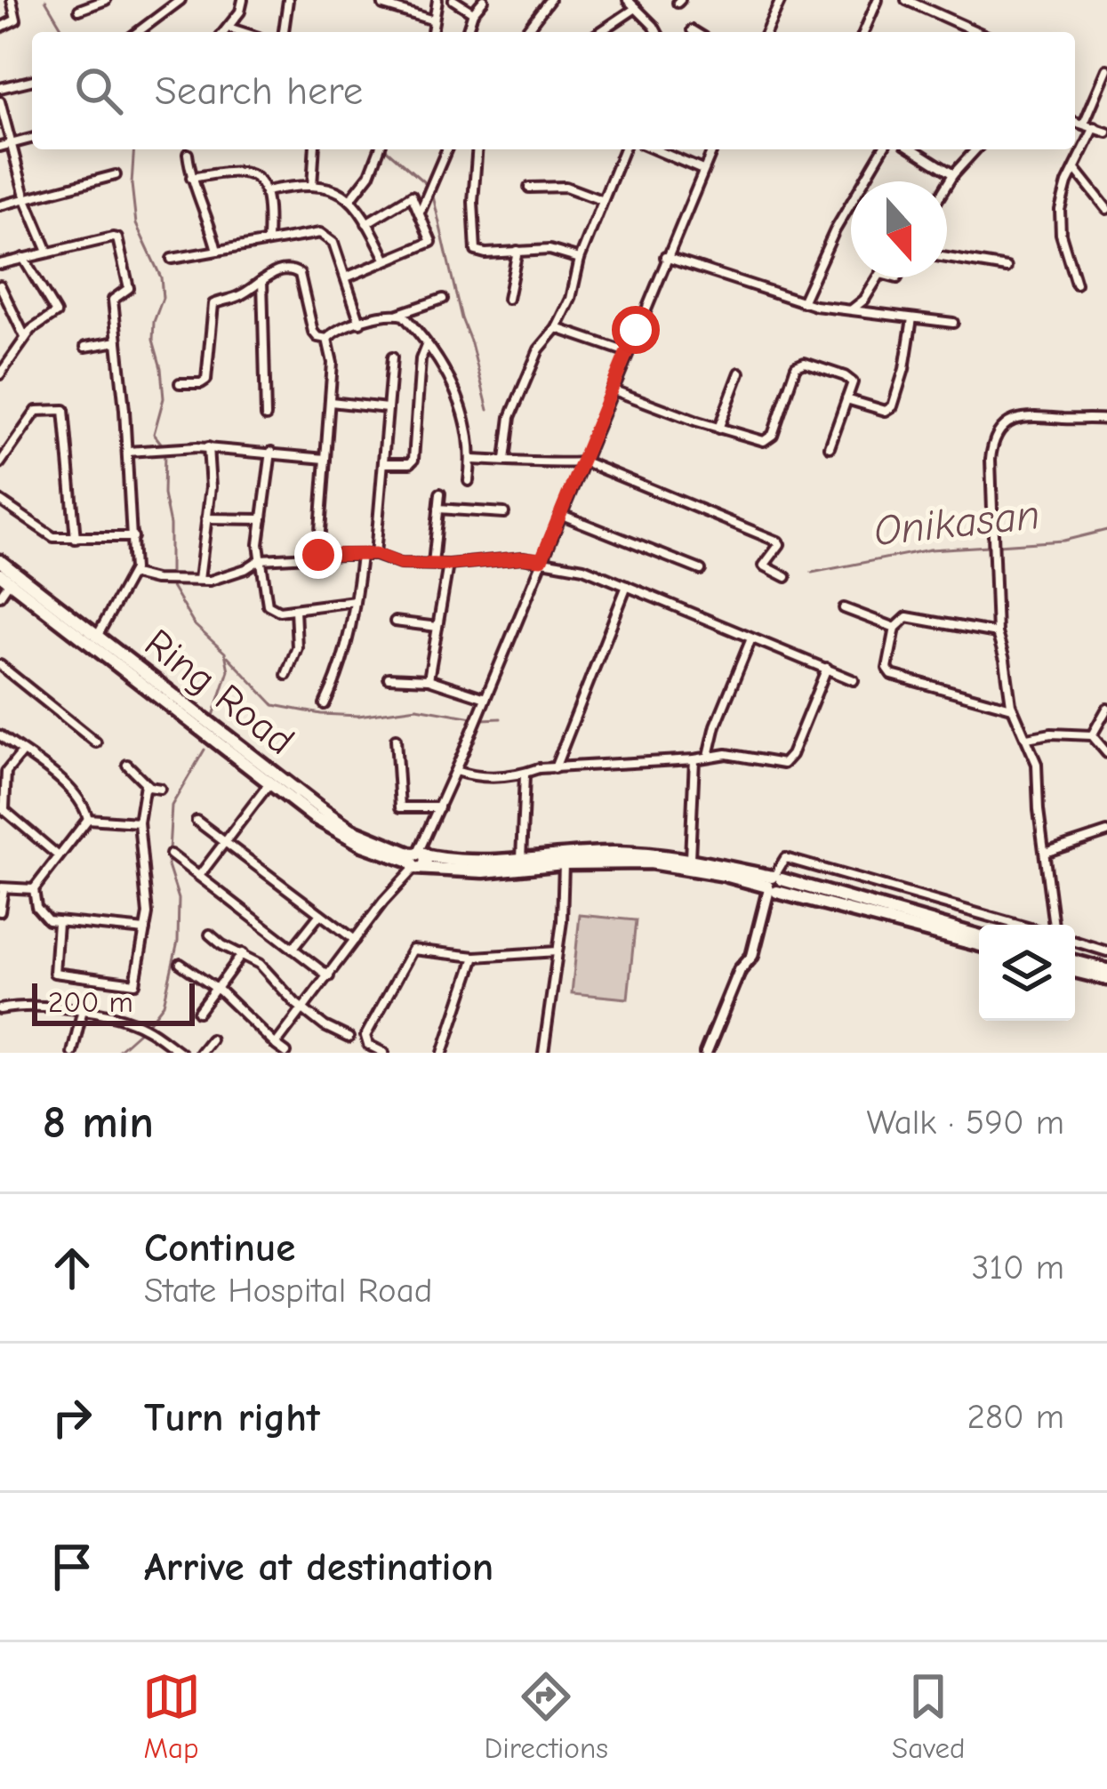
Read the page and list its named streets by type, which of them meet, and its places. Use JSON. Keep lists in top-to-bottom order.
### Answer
{
  "streets": {
    "main road": ["Ring Road"]
  },
  "water": ["Onikasan"],
  "scale_bar": "200 m",
  "north": "bottom",
  "page": {
    "search": "Search here",
    "scale": "200 m",
    "heading": ["8 min", "Walk · 590 m"],
    "list": [
      ["Continue", "State Hospital Road", "310 m"],
      ["Turn right", "280 m"],
      "Arrive at destination"
    ],
    "nav": ["Map", "Directions", "Saved"]
  }
}
